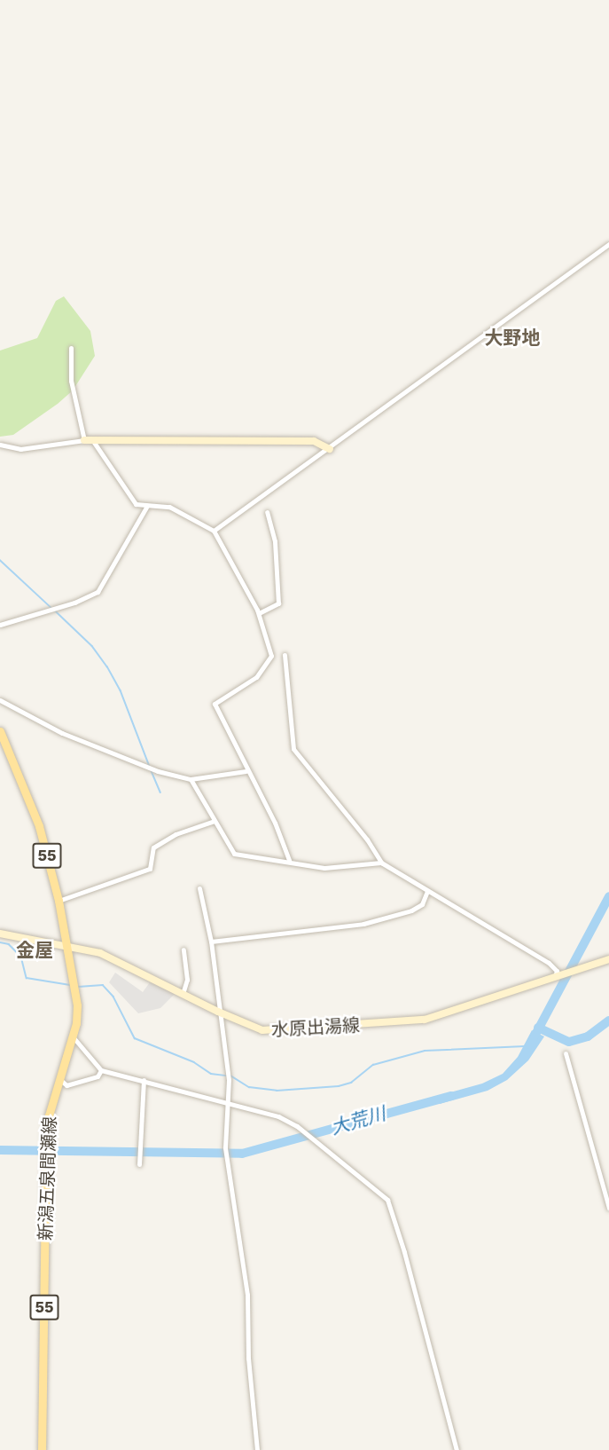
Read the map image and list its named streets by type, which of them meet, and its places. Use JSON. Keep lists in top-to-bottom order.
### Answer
{
  "streets": {
    "main road": ["55", "水原出湯線", "新潟五泉間瀬線"]
  },
  "crossings": [
    ["水原出湯線", "新潟五泉間瀬線"]
  ],
  "districts": ["大野地", "金屋"],
  "water": ["大荒川"]
}
